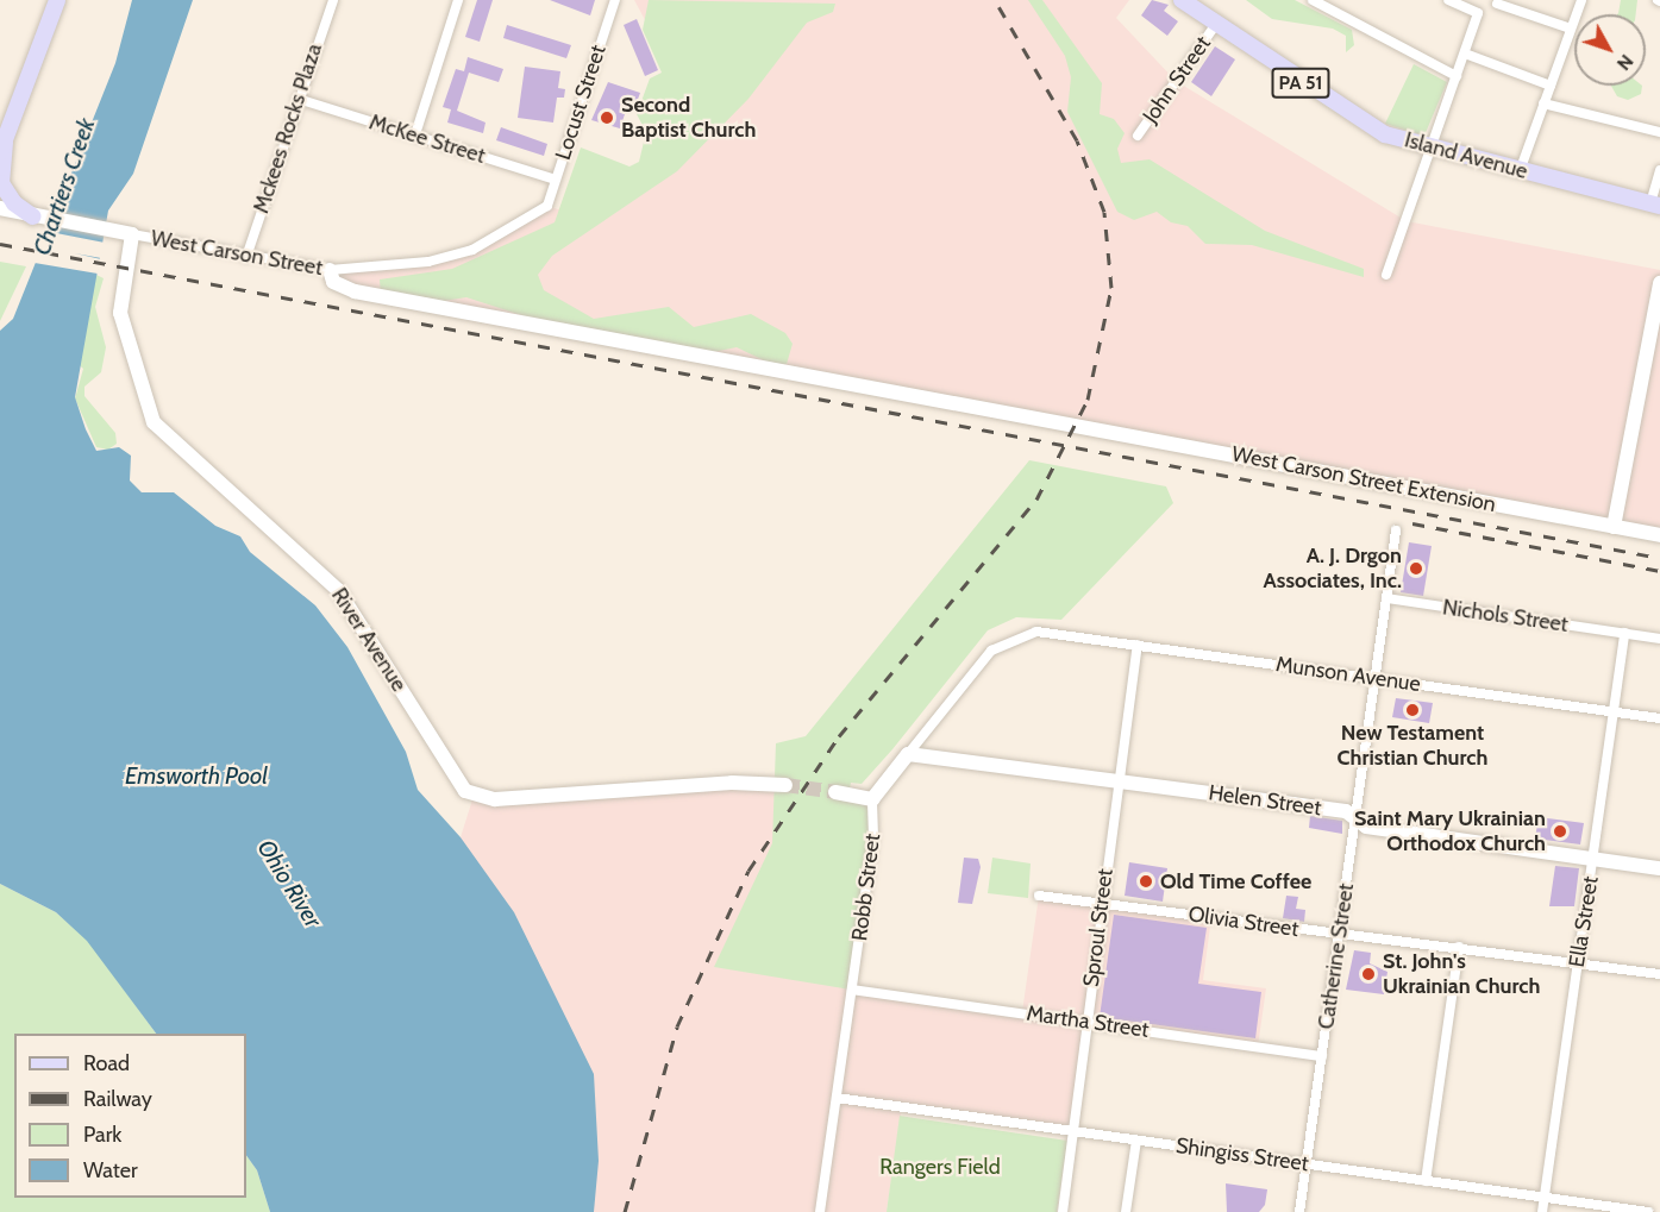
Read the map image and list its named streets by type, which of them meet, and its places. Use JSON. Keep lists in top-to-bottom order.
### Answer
{
  "streets": {
    "main road": ["PA 51", "Island Avenue"],
    "street": [
      "John Street",
      "Locust Street",
      "Mckees Rocks Plaza",
      "McKee Street",
      "West Carson Street",
      "West Carson Street Extension",
      "Nichols Street",
      "River Avenue",
      "Munson Avenue",
      "Helen Street",
      "Robb Street",
      "Olivia Street",
      "Ella Street",
      "Sproul Street",
      "Catherine Street",
      "Martha Street",
      "Shingiss Street"
    ]
  },
  "crossings": [
    ["John Street", "Island Avenue"],
    ["Locust Street", "McKee Street"],
    ["Locust Street", "West Carson Street"],
    ["Mckees Rocks Plaza", "McKee Street"],
    ["Mckees Rocks Plaza", "West Carson Street"],
    ["West Carson Street", "West Carson Street Extension"],
    ["West Carson Street", "River Avenue"],
    ["Nichols Street", "Ella Street"],
    ["Nichols Street", "Catherine Street"],
    ["Munson Avenue", "Helen Street"],
    ["Munson Avenue", "Ella Street"],
    ["Munson Avenue", "Sproul Street"],
    ["Munson Avenue", "Catherine Street"],
    ["Helen Street", "Ella Street"],
    ["Helen Street", "Sproul Street"],
    ["Helen Street", "Catherine Street"],
    ["Robb Street", "Martha Street"],
    ["Robb Street", "Shingiss Street"],
    ["Olivia Street", "Ella Street"],
    ["Olivia Street", "Sproul Street"],
    ["Olivia Street", "Catherine Street"],
    ["Ella Street", "Shingiss Street"],
    ["Sproul Street", "Martha Street"],
    ["Sproul Street", "Shingiss Street"],
    ["Catherine Street", "Martha Street"],
    ["Catherine Street", "Shingiss Street"]
  ],
  "water": ["Chartiers Creek", "Emsworth Pool", "Ohio River"],
  "parks": ["Rangers Field"],
  "places": [
    "Second Baptist Church",
    "A. J. Drgon Associates, Inc.",
    "New Testament Christian Church",
    "Saint Mary Ukrainian Orthodox Church",
    "Old Time Coffee",
    "St. John's Ukrainian Church"
  ],
  "legend": [
    "Road",
    "Railway",
    "Park",
    "Water"
  ],
  "north": "bottom right"
}
